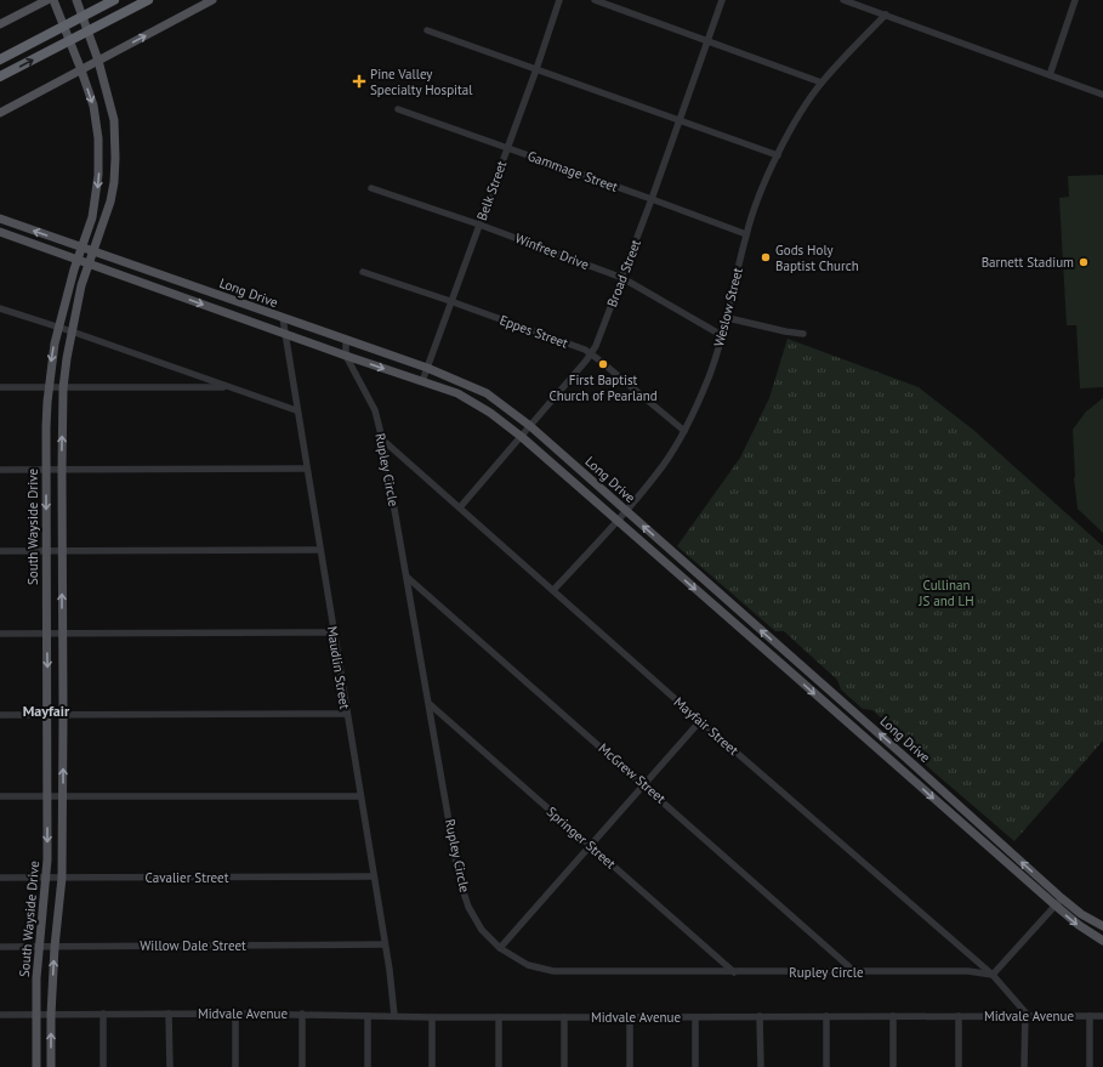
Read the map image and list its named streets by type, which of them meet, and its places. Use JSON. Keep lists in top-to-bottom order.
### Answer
{
  "streets": {
    "main road": ["Long Drive", "South Wayside Drive"],
    "street": [
      "Gammage Street",
      "Belk Street",
      "Winfree Drive",
      "Broad Street",
      "Weslow Street",
      "Eppes Street",
      "Rupley Circle",
      "Maudlin Street",
      "Mayfair Street",
      "McGrew Street",
      "Springer Street",
      "Cavalier Street",
      "Willow Dale Street",
      "Midvale Avenue"
    ]
  },
  "crossings": [
    ["Gammage Street", "Belk Street"],
    ["Gammage Street", "Broad Street"],
    ["Gammage Street", "Weslow Street"],
    ["Belk Street", "Winfree Drive"],
    ["Belk Street", "Long Drive"],
    ["Belk Street", "Eppes Street"],
    ["Winfree Drive", "Broad Street"],
    ["Winfree Drive", "Weslow Street"],
    ["Broad Street", "Long Drive"],
    ["Broad Street", "Eppes Street"],
    ["Broad Street", "Mayfair Street"],
    ["Long Drive", "Weslow Street"],
    ["Long Drive", "Rupley Circle"],
    ["Long Drive", "South Wayside Drive"],
    ["Long Drive", "Maudlin Street"],
    ["Weslow Street", "Eppes Street"],
    ["Weslow Street", "Mayfair Street"],
    ["Rupley Circle", "Mayfair Street"],
    ["Rupley Circle", "McGrew Street"],
    ["Rupley Circle", "Springer Street"],
    ["South Wayside Drive", "Cavalier Street"],
    ["South Wayside Drive", "Willow Dale Street"],
    ["Maudlin Street", "Cavalier Street"],
    ["Maudlin Street", "Willow Dale Street"],
    ["Maudlin Street", "Midvale Avenue"],
    ["Mayfair Street", "Midvale Avenue"]
  ],
  "districts": ["Mayfair"],
  "parks": ["Cullinan JS and LH"],
  "places": {
    "health": ["Pine Valley Specialty Hospital"],
    "other": ["Gods Holy Baptist Church", "Barnett Stadium", "First Baptist Church of Pearland"]
  }
}
